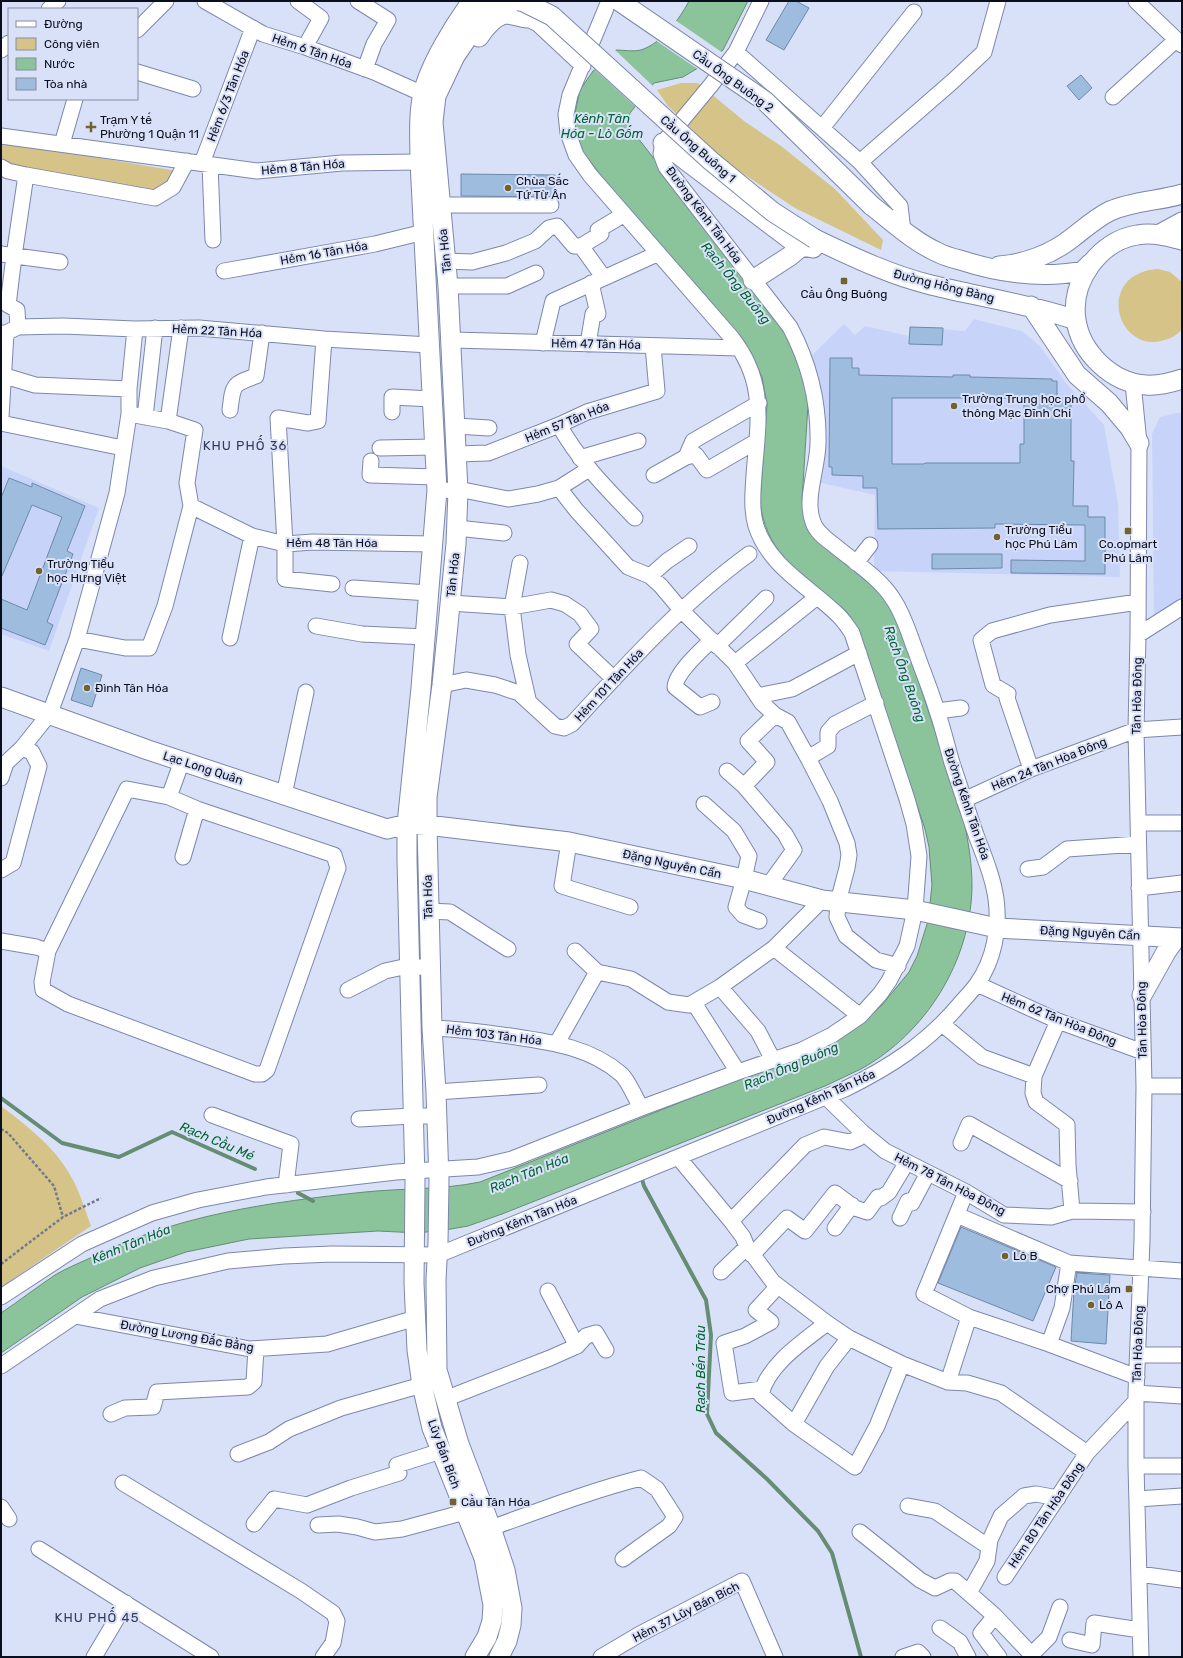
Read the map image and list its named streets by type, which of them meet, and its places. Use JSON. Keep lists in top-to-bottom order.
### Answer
{
  "streets": {
    "main road": [
      "Cầu Ông Buông 2",
      "Cầu Ông Buông 1",
      "Tân Hóa",
      "Đường Hồng Bàng",
      "Lạc Long Quân",
      "Đặng Nguyên Cẩn",
      "Lũy Bán Bích"
    ],
    "street": [
      "Hẻm 6 Tân Hóa",
      "Hẻm 6/3 Tân Hóa",
      "Hẻm 8 Tân Hóa",
      "Đường Kênh Tân Hóa",
      "Hẻm 16 Tân Hóa",
      "Hẻm 22 Tân Hóa",
      "Hẻm 47 Tân Hóa",
      "Hẻm 57 Tân Hóa",
      "Hẻm 48 Tân Hóa",
      "Hẻm 101 Tân Hóa",
      "Tân Hòa Đông",
      "Hẻm 24 Tân Hòa Đông",
      "Hẻm 62 Tân Hòa Đông",
      "Hẻm 103 Tân Hóa",
      "Hẻm 78 Tân Hòa Đông",
      "Đường Lương Đắc Bằng",
      "Hẻm 80 Tân Hòa Đông",
      "Hẻm 37 Lũy Bán Bích"
    ]
  },
  "crossings": [
    ["Hẻm 6 Tân Hóa", "Hẻm 6/3 Tân Hóa"],
    ["Hẻm 6 Tân Hóa", "Tân Hóa"],
    ["Hẻm 6/3 Tân Hóa", "Hẻm 8 Tân Hóa"],
    ["Cầu Ông Buông 1", "Đường Hồng Bàng"],
    ["Hẻm 8 Tân Hóa", "Tân Hóa"],
    ["Đường Kênh Tân Hóa", "Hẻm 24 Tân Hòa Đông"],
    ["Đường Kênh Tân Hóa", "Đặng Nguyên Cẩn"],
    ["Đường Kênh Tân Hóa", "Hẻm 62 Tân Hòa Đông"],
    ["Đường Kênh Tân Hóa", "Hẻm 78 Tân Hòa Đông"],
    ["Đường Kênh Tân Hóa", "Đường Lương Đắc Bằng"],
    ["Đường Kênh Tân Hóa", "Lũy Bán Bích"],
    ["Đường Kênh Tân Hóa", "Hẻm 80 Tân Hòa Đông"],
    ["Tân Hóa", "Hẻm 16 Tân Hóa"],
    ["Tân Hóa", "Hẻm 22 Tân Hóa"],
    ["Tân Hóa", "Hẻm 47 Tân Hóa"],
    ["Tân Hóa", "Hẻm 57 Tân Hóa"],
    ["Tân Hóa", "Hẻm 48 Tân Hóa"],
    ["Tân Hóa", "Hẻm 101 Tân Hóa"],
    ["Tân Hóa", "Lạc Long Quân"],
    ["Tân Hóa", "Đặng Nguyên Cẩn"],
    ["Tân Hóa", "Hẻm 103 Tân Hóa"],
    ["Hẻm 47 Tân Hóa", "Hẻm 57 Tân Hóa"],
    ["Tân Hòa Đông", "Hẻm 24 Tân Hòa Đông"],
    ["Tân Hòa Đông", "Đặng Nguyên Cẩn"],
    ["Tân Hòa Đông", "Hẻm 62 Tân Hòa Đông"],
    ["Tân Hòa Đông", "Hẻm 78 Tân Hòa Đông"],
    ["Tân Hòa Đông", "Hẻm 80 Tân Hòa Đông"],
    ["Lạc Long Quân", "Đặng Nguyên Cẩn"],
    ["Đường Lương Đắc Bằng", "Lũy Bán Bích"]
  ],
  "districts": ["KHU PHỐ 36", "KHU PHỐ 45"],
  "water": [
    "Kênh Tân Hóa - Lò Gốm",
    "Rạch Ông Buông",
    "Rạch Cầu Mé",
    "Rạch Tân Hóa",
    "Kênh Tân Hóa",
    "Rạch Bến Trâu"
  ],
  "places": {
    "health": ["Trạm Y tế Phường 1 Quận 11"],
    "other": [
      "Chùa Sắc Tứ Từ Ân",
      "Trường Trung học phổ thông Mạc Đĩnh Chi",
      "Trường Tiểu học Phú Lâm",
      "Trường Tiểu học Hưng Việt",
      "Đình Tân Hóa",
      "Lô B",
      "Lô A"
    ],
    "transit": [
      "Cầu Ông Buông",
      "Co.opmart Phú Lâm",
      "Chợ Phú Lâm",
      "Cầu Tân Hóa"
    ]
  },
  "legend": [
    "Đường",
    "Công viên",
    "Nước",
    "Tòa nhà"
  ]
}
